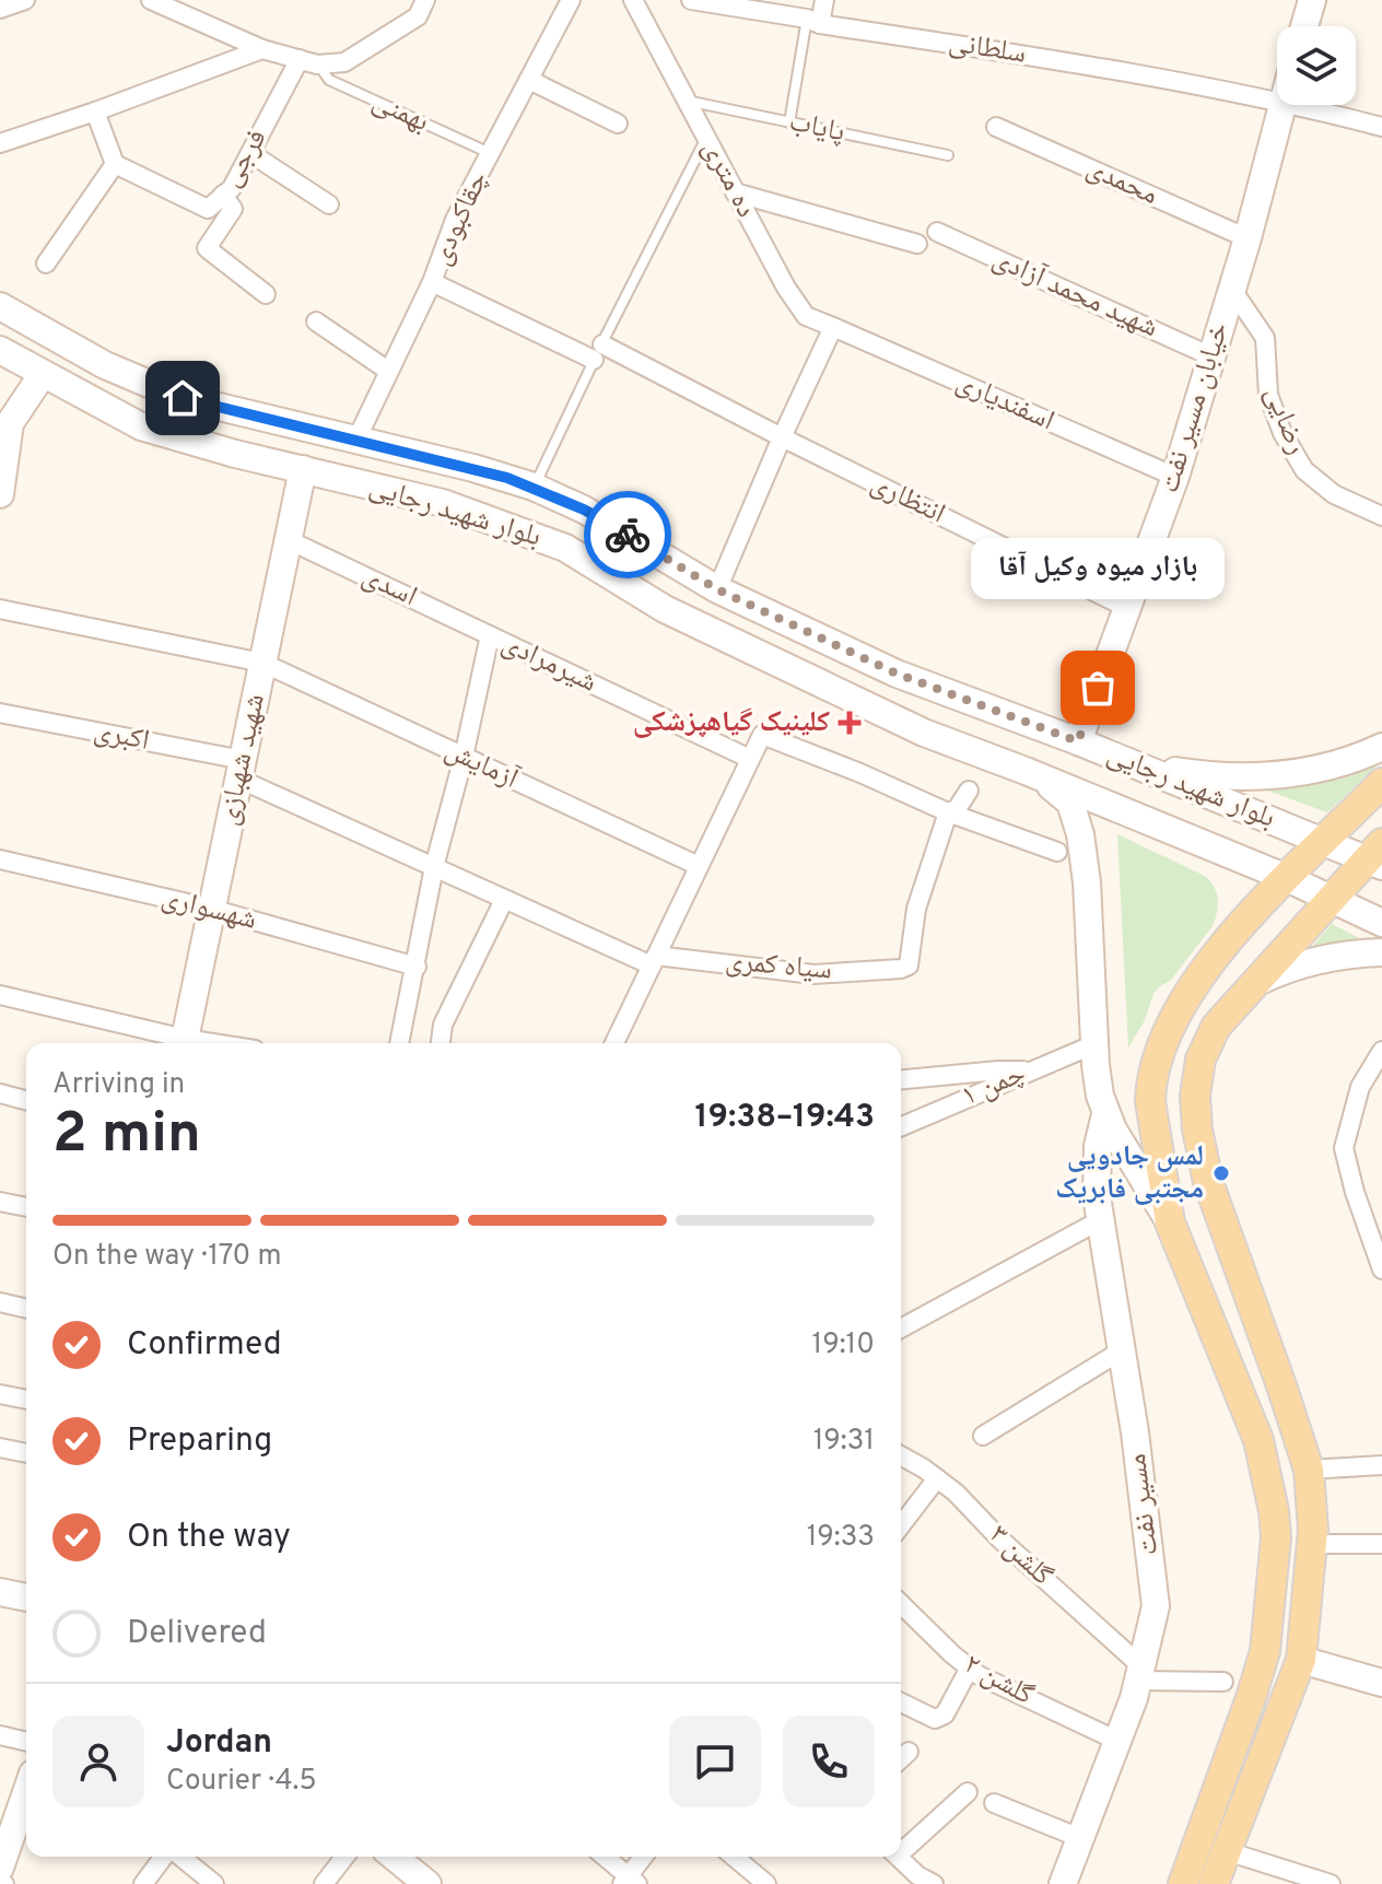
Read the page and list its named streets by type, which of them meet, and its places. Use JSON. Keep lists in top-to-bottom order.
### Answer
{
  "streets": {
    "main road": [
      "خیابان مسیر نفت",
      "بلوار شهید رجایی",
      "شهید شهبازی",
      "مسیر نفت"
    ],
    "street": [
      "سلطانی",
      "فرجی",
      "ده متری",
      "محمدی",
      "چقاکبودی",
      "شهید محمد آزادی",
      "اسفندیاری",
      "رضایی",
      "انتظاری",
      "اسدی",
      "شیرمرادی",
      "اکبری",
      "آزمایش",
      "شهسواری",
      "سیاه کمری",
      "چمن ۱",
      "گلشن ۳",
      "گلشن ۲"
    ],
    "lane": ["بهمنی", "پایاب"]
  },
  "crossings": [
    ["بهمنی", "فرجی"],
    ["بهمنی", "چقاکبودی"],
    ["پایاب", "ده متری"],
    ["ده متری", "اسفندیاری"],
    ["محمدی", "خیابان مسیر نفت"],
    ["چقاکبودی", "انتظاری"],
    ["چقاکبودی", "بلوار شهید رجایی"],
    ["شهید محمد آزادی", "خیابان مسیر نفت"],
    ["اسفندیاری", "خیابان مسیر نفت"],
    ["خیابان مسیر نفت", "رضایی"],
    ["خیابان مسیر نفت", "انتظاری"],
    ["خیابان مسیر نفت", "بلوار شهید رجایی"],
    ["بلوار شهید رجایی", "شهید شهبازی"],
    ["اسدی", "شیرمرادی"],
    ["اسدی", "شهید شهبازی"],
    ["اکبری", "شهید شهبازی"],
    ["اکبری", "سیاه کمری"],
    ["شهید شهبازی", "آزمایش"],
    ["شهید شهبازی", "شهسواری"],
    ["مسیر نفت", "گلشن ۳"],
    ["مسیر نفت", "گلشن ۲"]
  ],
  "places": {
    "other": ["بازار میوه وکیل آقا", "لمس جادویی مجتبی فابریک"],
    "health": ["کلینیک گیاهپزشکی"]
  },
  "page": {
    "bubble": "بازار میوه وکیل آقا",
    "heading": ["2 min", "Arriving in", "19:38–19:43"],
    "panel": ["Jordan", "Courier · 4.5"],
    "bar": "On the way · 170 m",
    "list": [
      ["Confirmed", "19:10"],
      ["Preparing", "19:31"],
      ["On the way", "19:33"],
      "Delivered"
    ]
  }
}
